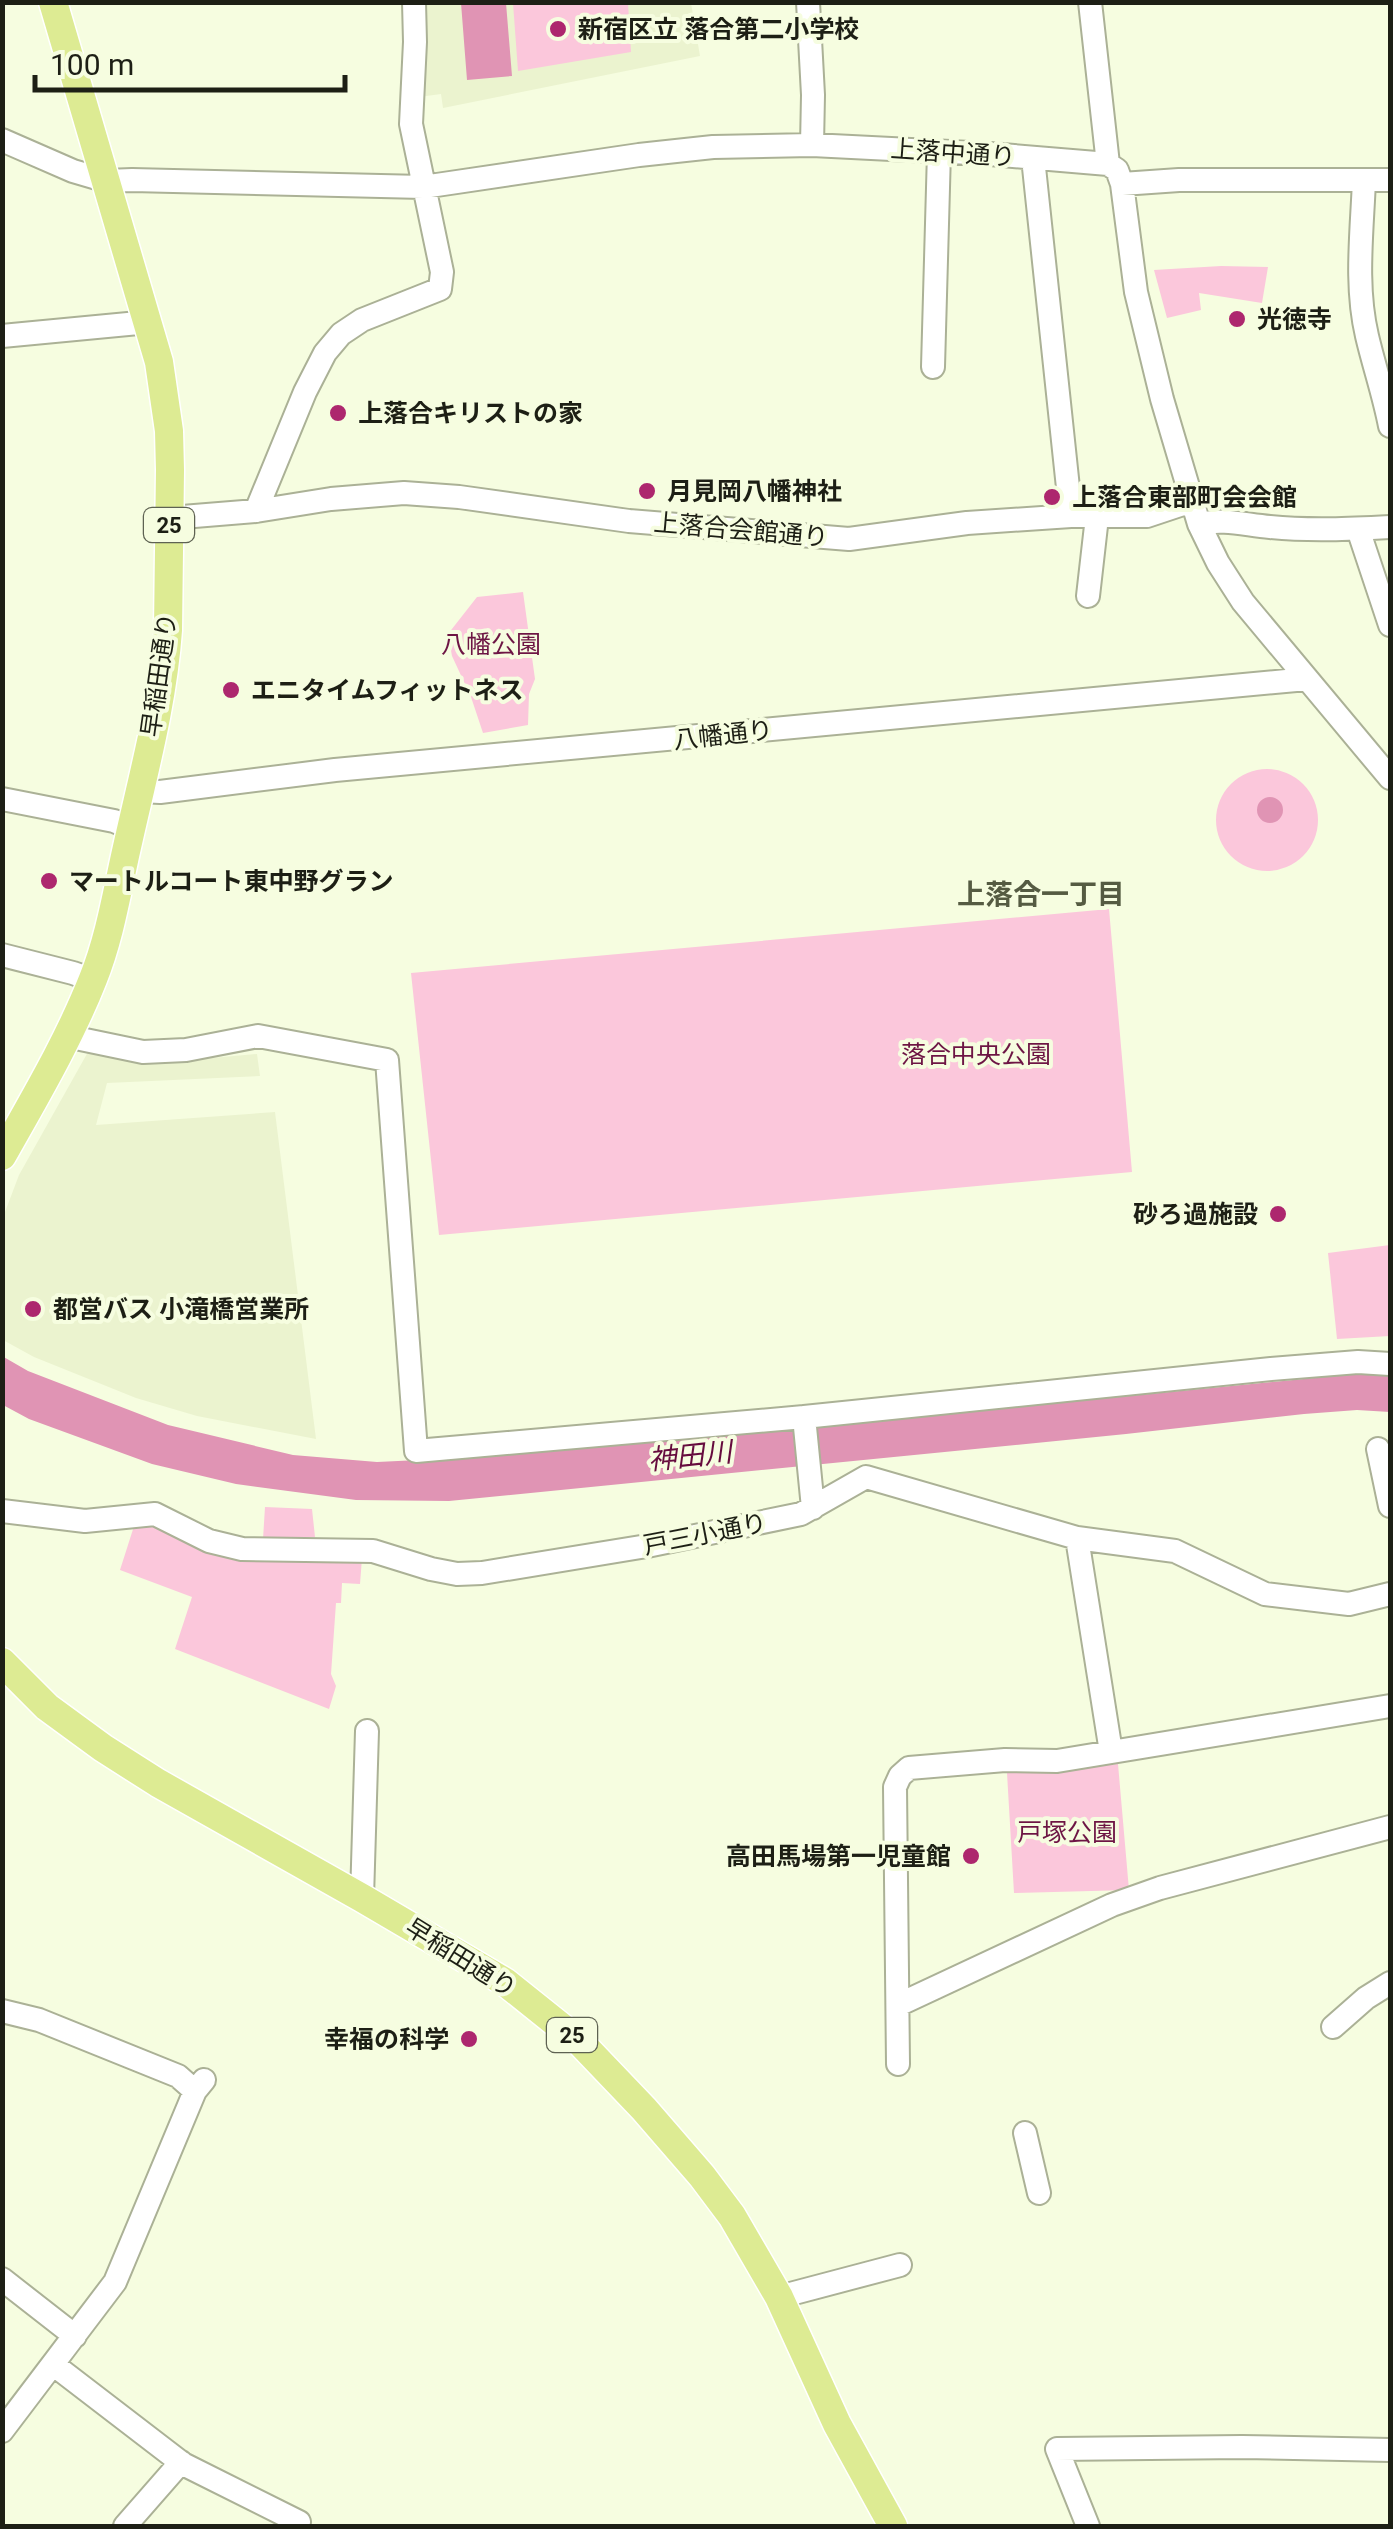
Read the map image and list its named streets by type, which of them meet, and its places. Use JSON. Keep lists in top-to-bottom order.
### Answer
{
  "streets": {
    "main road": ["25", "早稲田通り"],
    "street": [
      "上落中通り",
      "上落合会館通り",
      "八幡通り",
      "戸三小通り"
    ]
  },
  "crossings": [
    ["上落中通り", "早稲田通り"],
    ["上落合会館通り", "早稲田通り"],
    ["早稲田通り", "八幡通り"]
  ],
  "districts": ["上落合一丁目"],
  "water": ["神田川"],
  "parks": ["八幡公園", "落合中央公園", "戸塚公園"],
  "places": [
    "新宿区立 落合第二小学校",
    "光徳寺",
    "上落合キリストの家",
    "月見岡八幡神社",
    "上落合東部町会会館",
    "エニタイムフィットネス",
    "マートルコート東中野グラン",
    "砂ろ過施設",
    "都営バス 小滝橋営業所",
    "高田馬場第一児童館",
    "幸福の科学"
  ],
  "scale_bar": "100 m"
}
